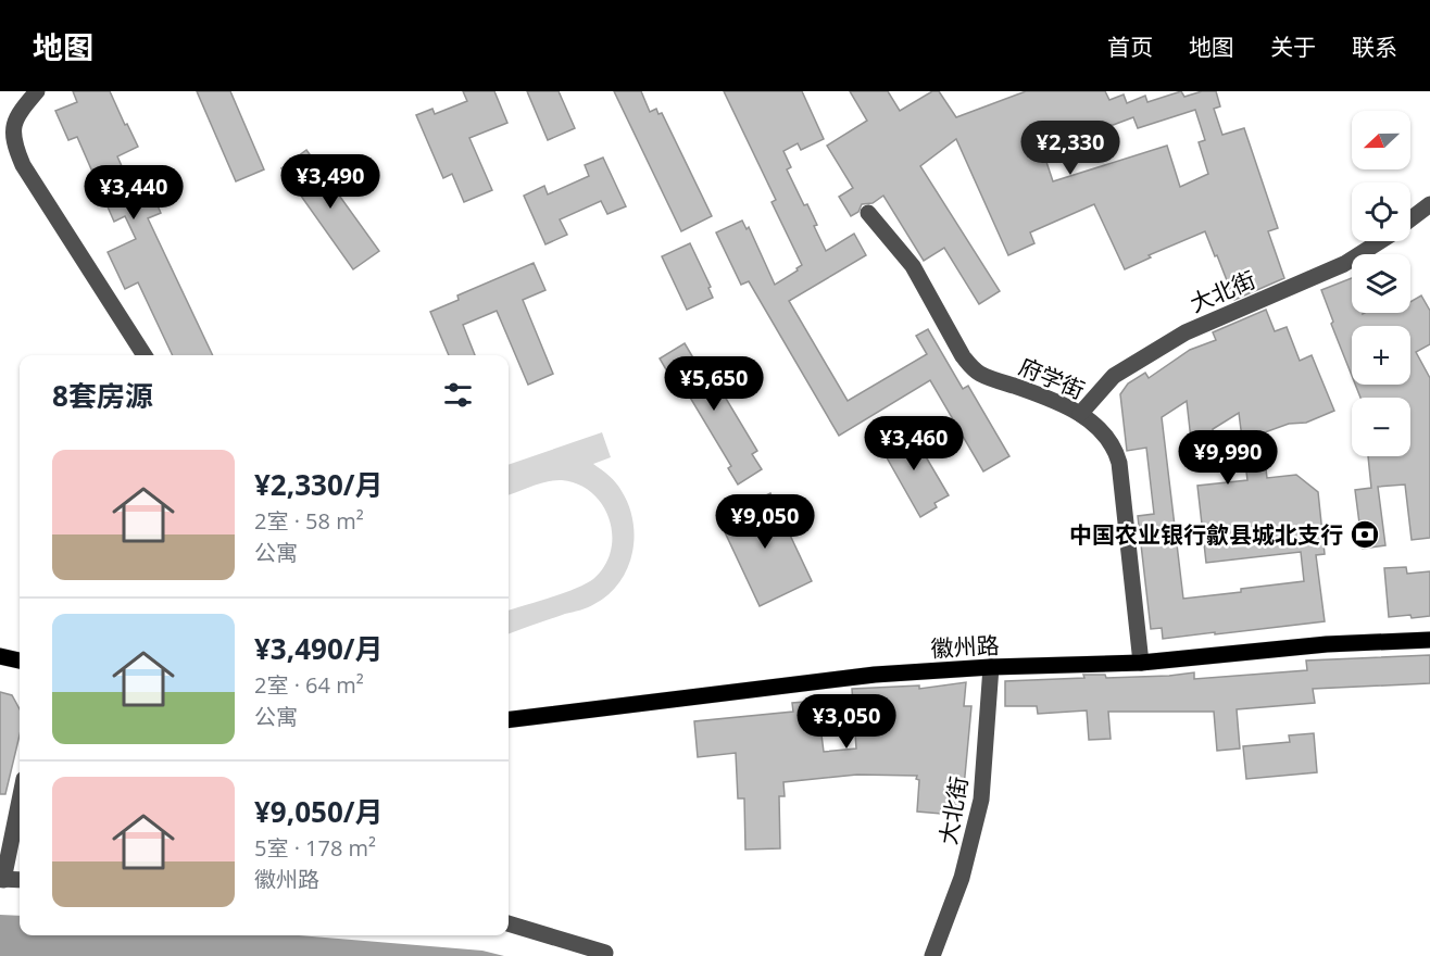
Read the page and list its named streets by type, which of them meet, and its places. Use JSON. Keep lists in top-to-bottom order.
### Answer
{
  "streets": {
    "main road": ["徽州路"],
    "street": ["大北街", "府学街"]
  },
  "crossings": [
    ["大北街", "府学街"],
    ["大北街", "徽州路"],
    ["府学街", "徽州路"]
  ],
  "places": {
    "bank": ["中国农业银行歙县城北支行"]
  },
  "north": "left",
  "page": {
    "header": "地图",
    "nav": [
      "首页",
      "地图",
      "关于",
      "联系"
    ],
    "map_buttons": ["+", "−"],
    "price": [
      "¥2,330",
      "¥3,490",
      "¥3,440",
      "¥5,650",
      "¥3,460",
      "¥9,990",
      "¥9,050",
      "¥3,050"
    ],
    "heading": "8套房源",
    "list": [
      {
        "name": "¥2,330/月",
        "note": "2室 · 58 m² · 公寓"
      },
      {
        "name": "¥3,490/月",
        "note": "2室 · 64 m² · 公寓"
      },
      {
        "name": "¥9,050/月",
        "note": "5室 · 178 m² · 徽州路"
      }
    ]
  }
}
